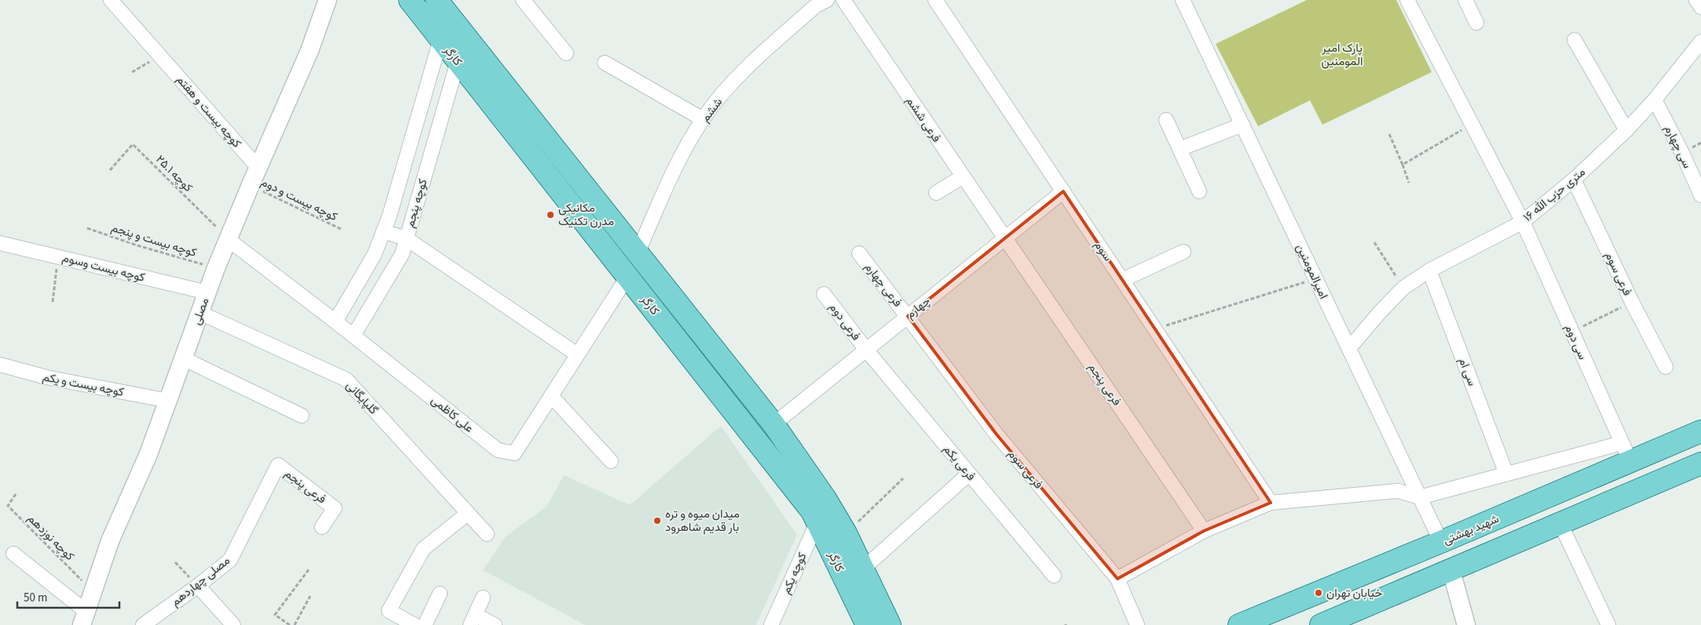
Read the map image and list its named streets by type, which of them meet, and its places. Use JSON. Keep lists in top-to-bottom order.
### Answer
{
  "streets": {
    "main road": ["کارگر", "شهید بهشتی"],
    "street": [
      "ششم",
      "کوچه بیست و هفتم",
      "فرعی ششم",
      "سی چهارم",
      "۱۶ متری حزب الله",
      "کوچه پنجم",
      "سوم",
      "کوچه بیست وسوم",
      "امیرالمومنین",
      "فرعی سوم",
      "فرعی چهارم",
      "چهارم",
      "مصلی",
      "فرعی دوم",
      "سی دوم",
      "سی ام",
      "کوچه بیست و یکم",
      "فرعی پنجم",
      "گلپایگانی",
      "علی کاظمی",
      "فرعی یکم",
      "کوچه یکم",
      "مصلی چهاردهم"
    ],
    "path": [
      "کوچه ۲۵.۱",
      "کوچه بیست و دوم",
      "کوچه بیست و پنجم",
      "کوچه نوزدهم"
    ]
  },
  "crossings": [
    ["کارگر", "ششم"],
    ["کارگر", "کوچه پنجم"],
    ["کارگر", "چهارم"],
    ["کارگر", "علی کاظمی"],
    ["کارگر", "کوچه یکم"],
    ["کوچه بیست و هفتم", "مصلی"],
    ["فرعی ششم", "چهارم"],
    ["فرعی ششم", "فرعی پنجم"],
    ["سی چهارم", "۱۶ متری حزب الله"],
    ["کوچه ۲۵.۱", "مصلی"],
    ["کوچه ۲۵.۱", "علی کاظمی"],
    ["۱۶ متری حزب الله", "امیرالمومنین"],
    ["۱۶ متری حزب الله", "فرعی سوم"],
    ["۱۶ متری حزب الله", "سی دوم"],
    ["۱۶ متری حزب الله", "سی ام"],
    ["کوچه بیست و دوم", "مصلی"],
    ["کوچه پنجم", "علی کاظمی"],
    ["کوچه بیست و پنجم", "مصلی"],
    ["سوم", "چهارم"],
    ["کوچه بیست وسوم", "مصلی"],
    ["امیرالمومنین", "شهید بهشتی"],
    ["فرعی سوم", "فرعی چهارم"],
    ["فرعی سوم", "چهارم"],
    ["فرعی چهارم", "چهارم"],
    ["چهارم", "فرعی دوم"],
    ["چهارم", "فرعی پنجم"],
    ["چهارم", "فرعی یکم"],
    ["مصلی", "کوچه بیست و یکم"],
    ["مصلی", "گلپایگانی"],
    ["مصلی", "علی کاظمی"],
    ["مصلی", "کوچه نوزدهم"],
    ["فرعی دوم", "فرعی یکم"],
    ["سی دوم", "شهید بهشتی"],
    ["فرعی پنجم", "مصلی چهاردهم"]
  ],
  "parks": ["پارک امیر المومنین"],
  "places": ["مکانیکی مدرن تکنیک", "میدان میوه و تره بار قدیم شاهرود", "خیابان تهران"],
  "scale_bar": "50 m"
}
